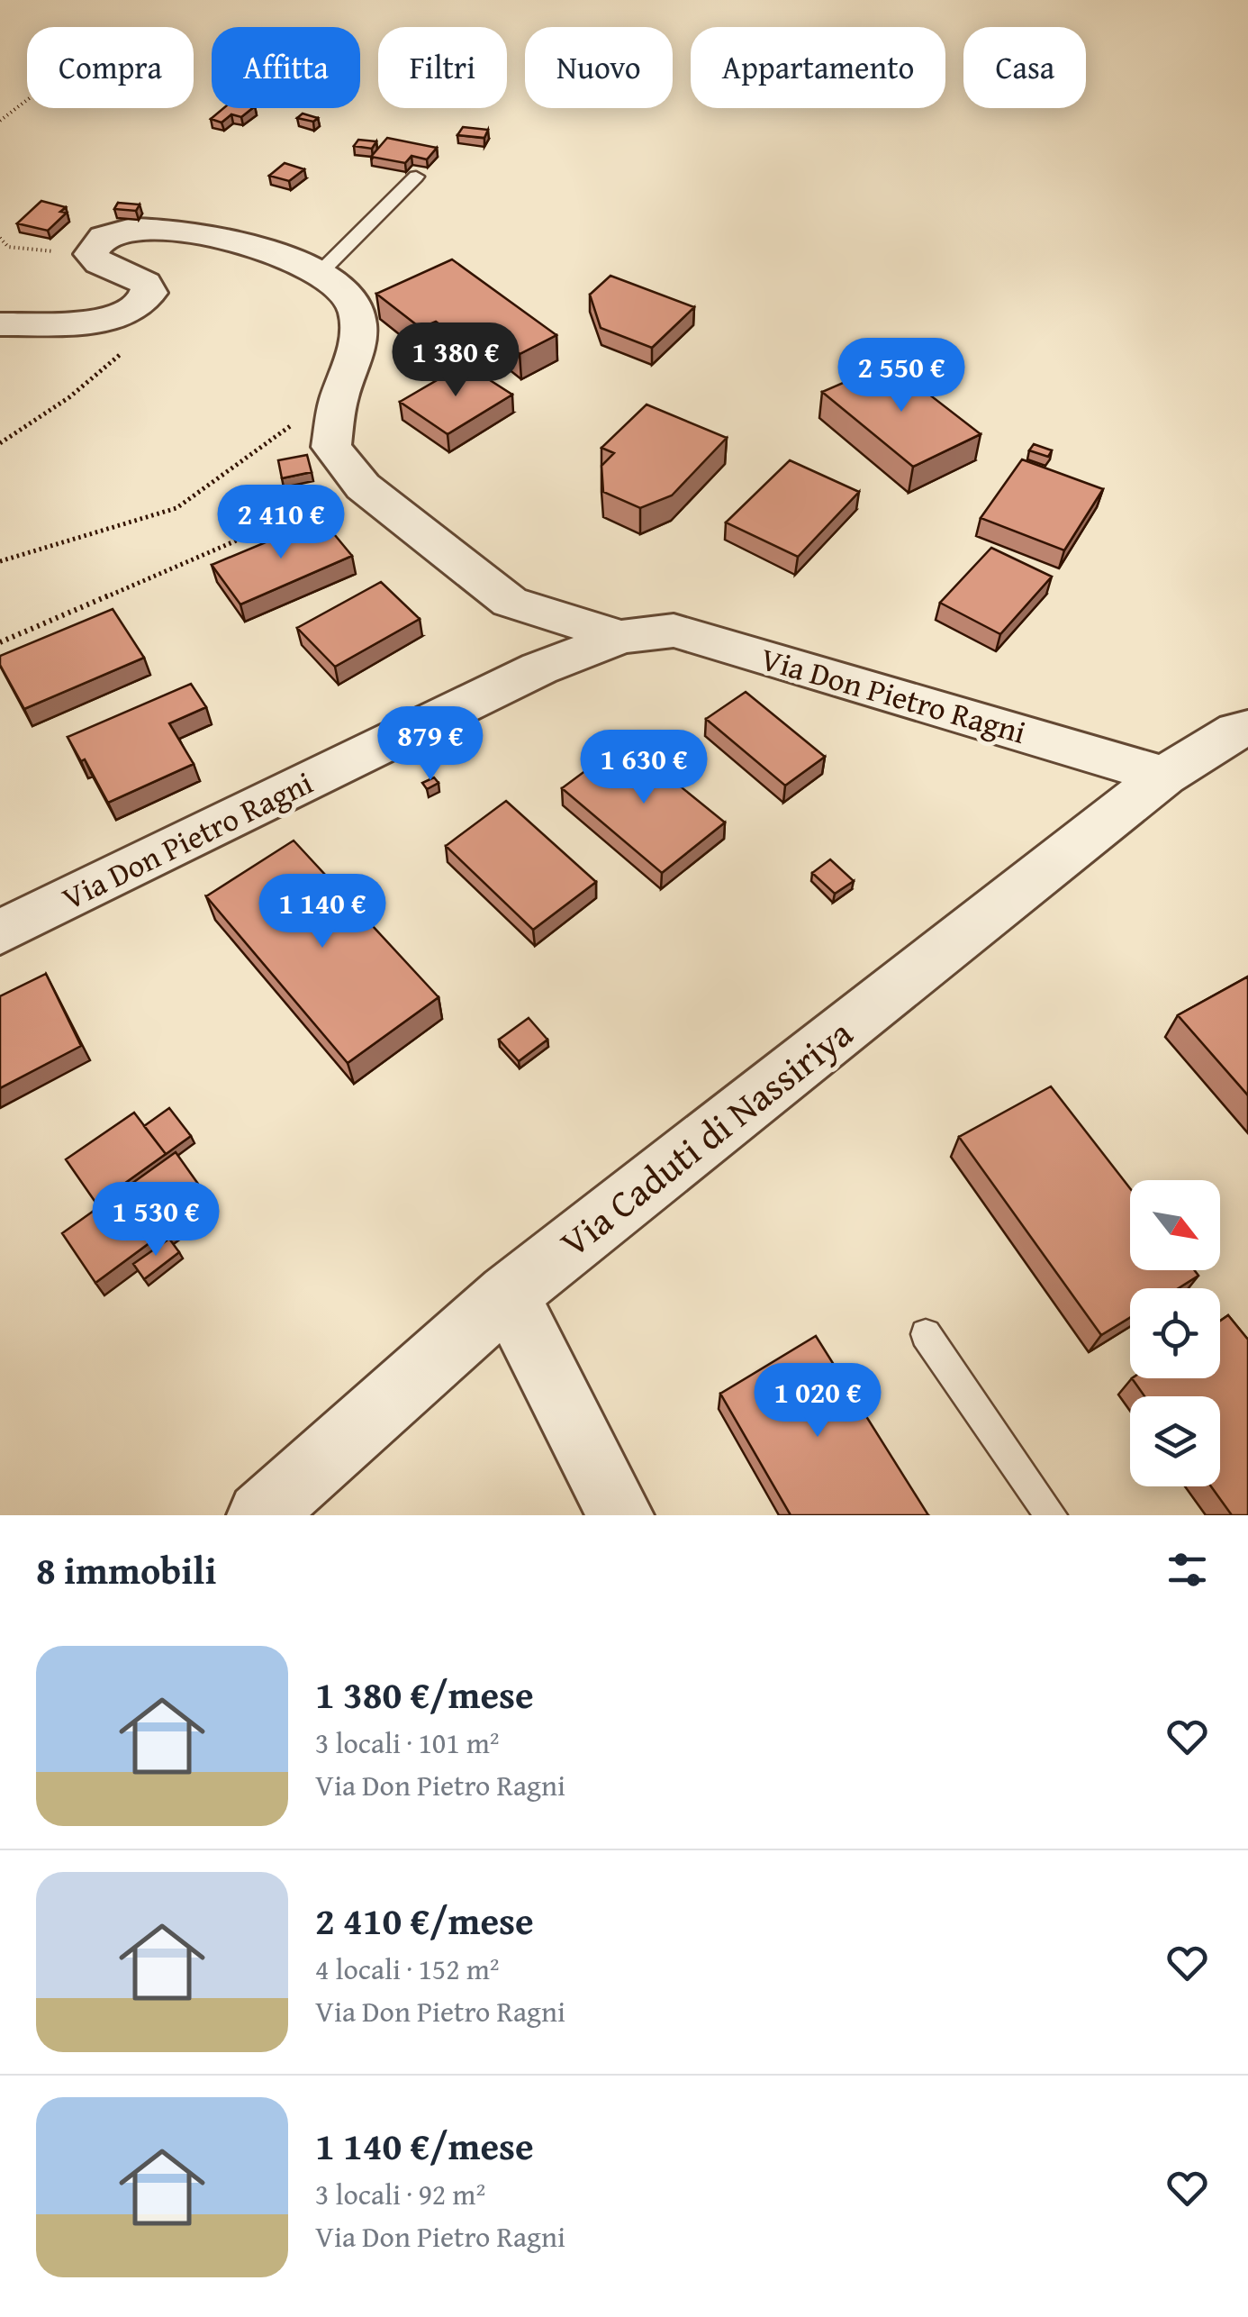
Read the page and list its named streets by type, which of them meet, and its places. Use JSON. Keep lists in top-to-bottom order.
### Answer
{
  "streets": {
    "street": ["Via Don Pietro Ragni", "Via Caduti di Nassiriya"]
  },
  "crossings": [
    ["Via Don Pietro Ragni", "Via Caduti di Nassiriya"]
  ],
  "north": "bottom right",
  "page": {
    "chip": [
      "Compra",
      "Affitta",
      "Filtri",
      "Nuovo",
      "Appartamento",
      "Casa"
    ],
    "price": [
      "1 380 €",
      "2 550 €",
      "2 410 €",
      "879 €",
      "1 630 €",
      "1 140 €",
      "1 530 €",
      "1 020 €"
    ],
    "heading": "8 immobili",
    "list": [
      {
        "name": "1 380 €/mese",
        "note": "3 locali · 101 m² · Via Don Pietro Ragni"
      },
      {
        "name": "2 410 €/mese",
        "note": "4 locali · 152 m² · Via Don Pietro Ragni"
      },
      {
        "name": "1 140 €/mese",
        "note": "3 locali · 92 m² · Via Don Pietro Ragni"
      }
    ]
  }
}
